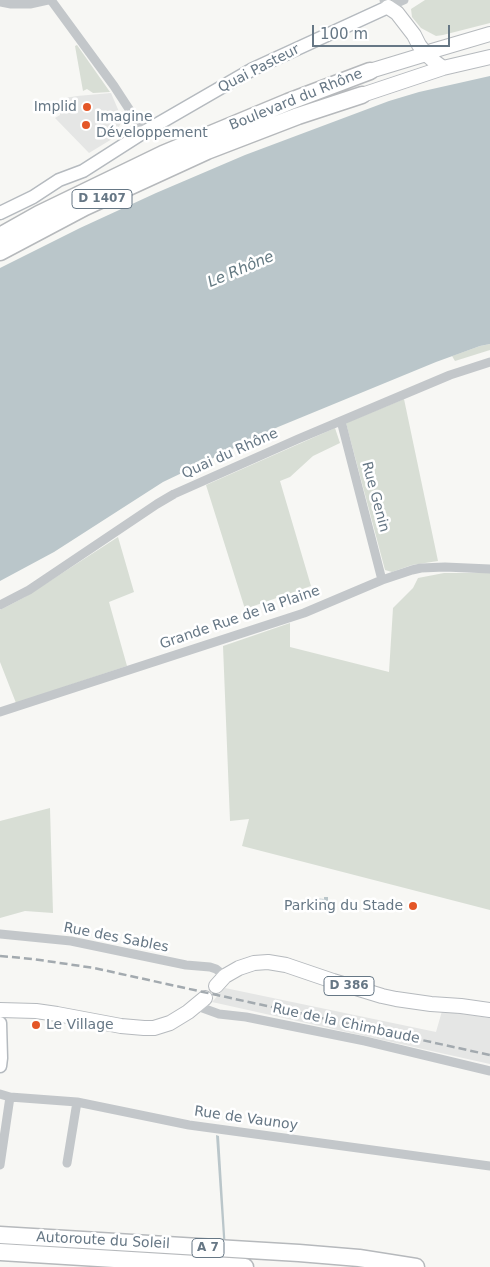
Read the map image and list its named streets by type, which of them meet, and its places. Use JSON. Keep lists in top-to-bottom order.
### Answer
{
  "streets": {
    "highway": [
      "Boulevard du Rhône",
      "D 1407",
      "Autoroute du Soleil",
      "A 7"
    ],
    "main road": ["Quai Pasteur", "D 386"],
    "street": [
      "Quai du Rhône",
      "Rue Genin",
      "Grande Rue de la Plaine",
      "Rue des Sables",
      "Rue de la Chimbaude",
      "Rue de Vaunoy"
    ]
  },
  "crossings": [
    ["Quai du Rhône", "Rue Genin"],
    ["Rue Genin", "Grande Rue de la Plaine"],
    ["Rue des Sables", "D 386"]
  ],
  "water": ["Le Rhône"],
  "places": [
    "Implid",
    "Imagine Développement",
    "Parking du Stade",
    "Le Village"
  ],
  "scale_bar": "100 m"
}
